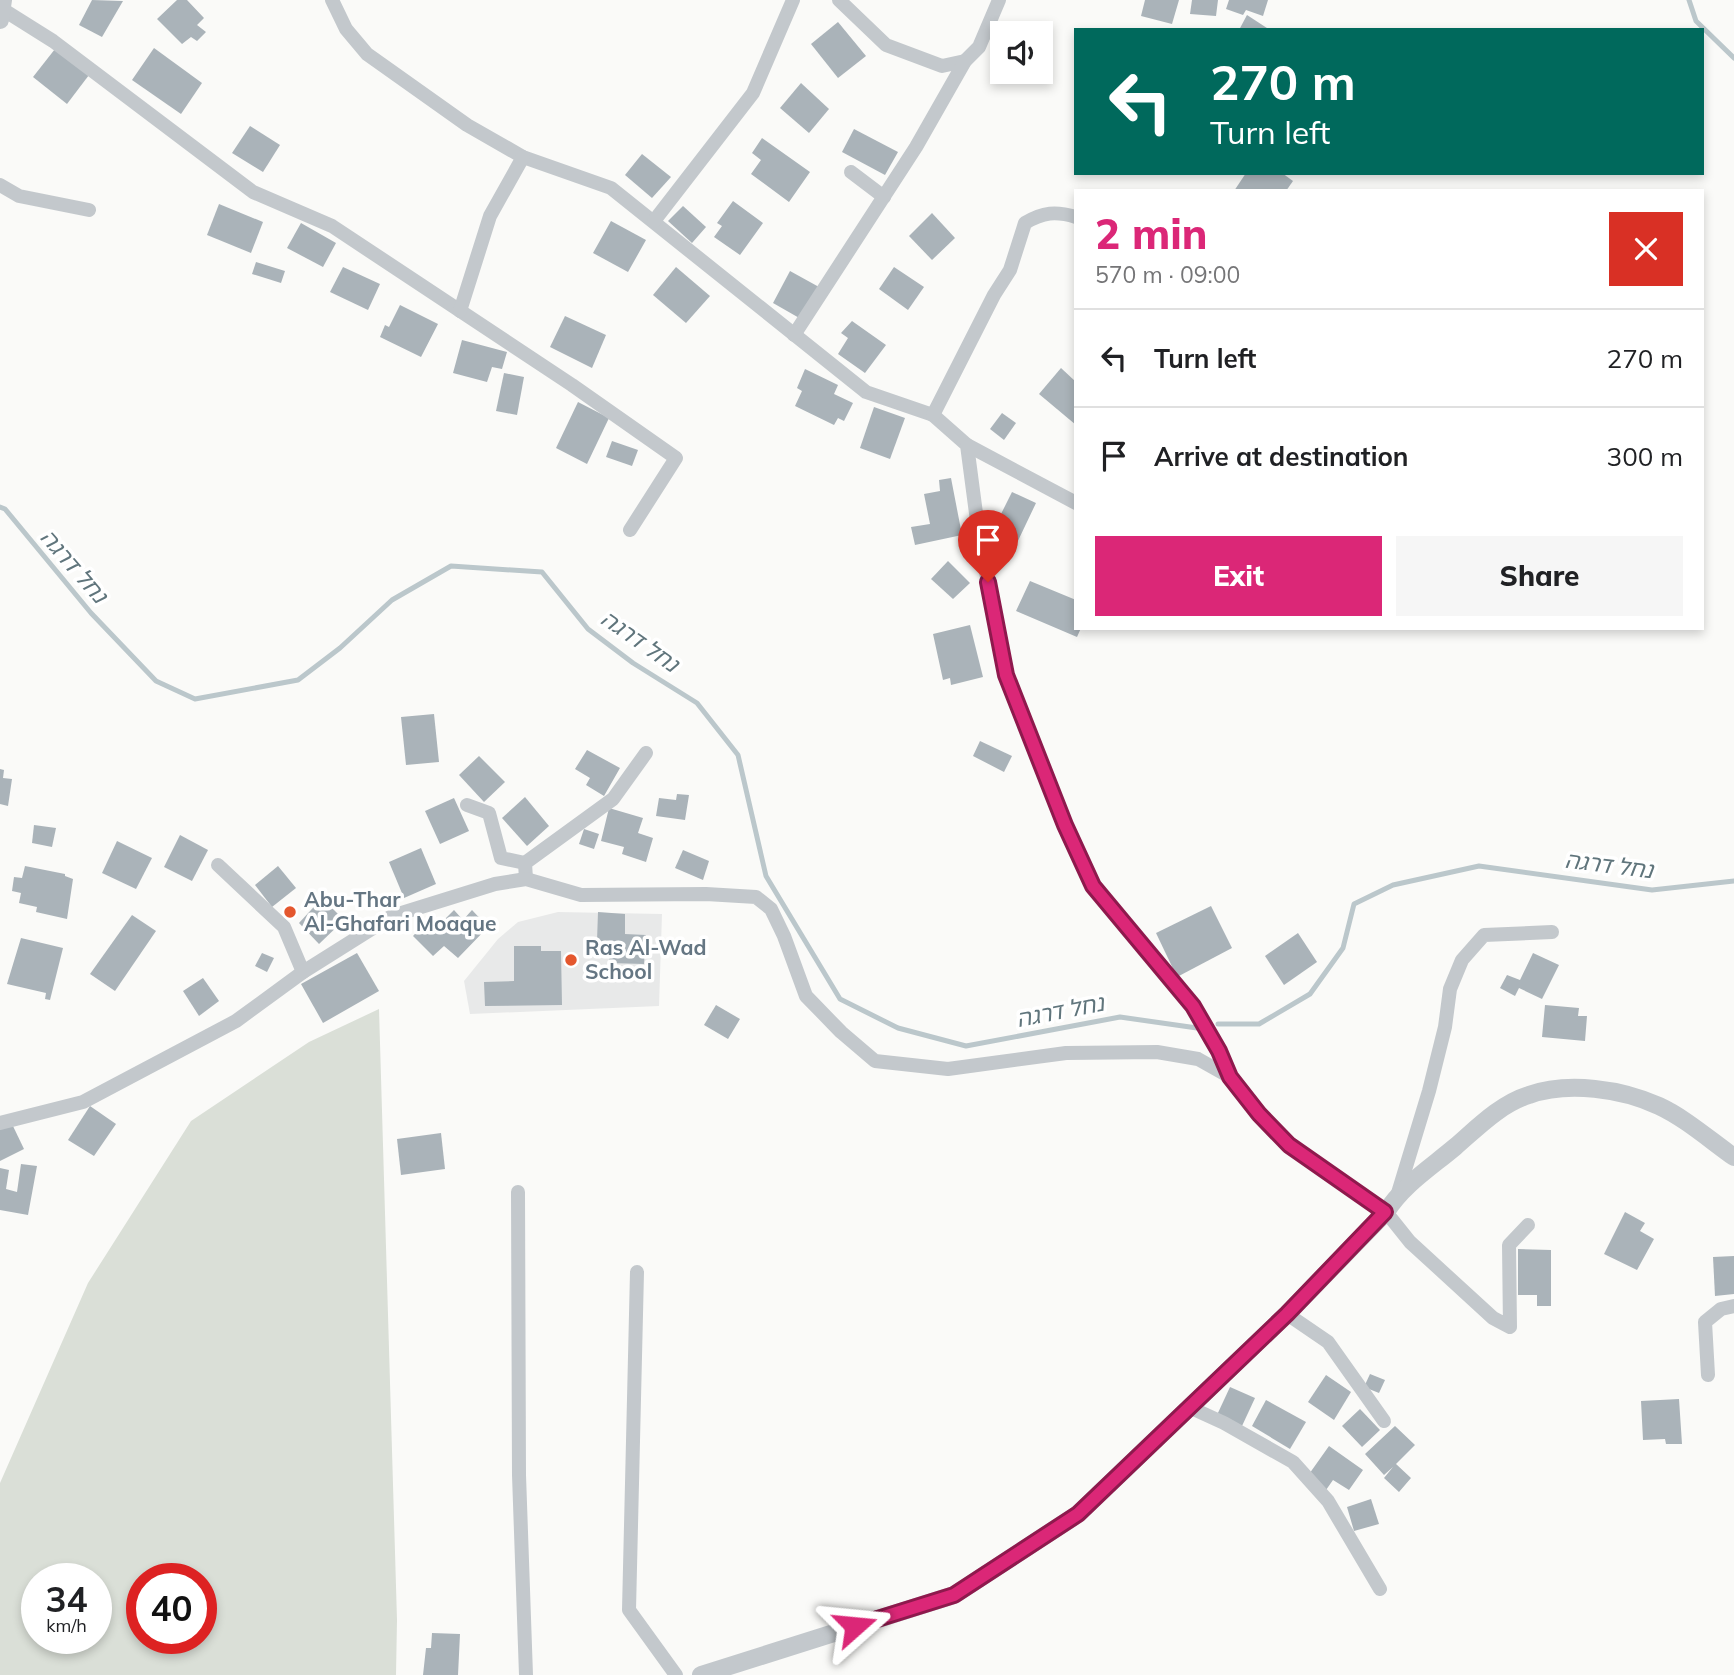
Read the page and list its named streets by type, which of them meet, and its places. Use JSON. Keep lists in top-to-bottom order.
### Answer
{
  "water": ["נחל דרגה"],
  "places": ["Abu-Thar Al-Ghafari Moaque", "Ras Al-Wad School"],
  "page": {
    "turn": ["270 m", "Turn left"],
    "heading": ["2 min", "570 m · 09:00"],
    "list": [
      {
        "name": "Turn left",
        "value": "270 m"
      },
      {
        "name": "Arrive at destination",
        "value": "300 m"
      }
    ],
    "buttons": ["Exit", "Share"],
    "speed": "34 km/h",
    "limit": "40"
  }
}
